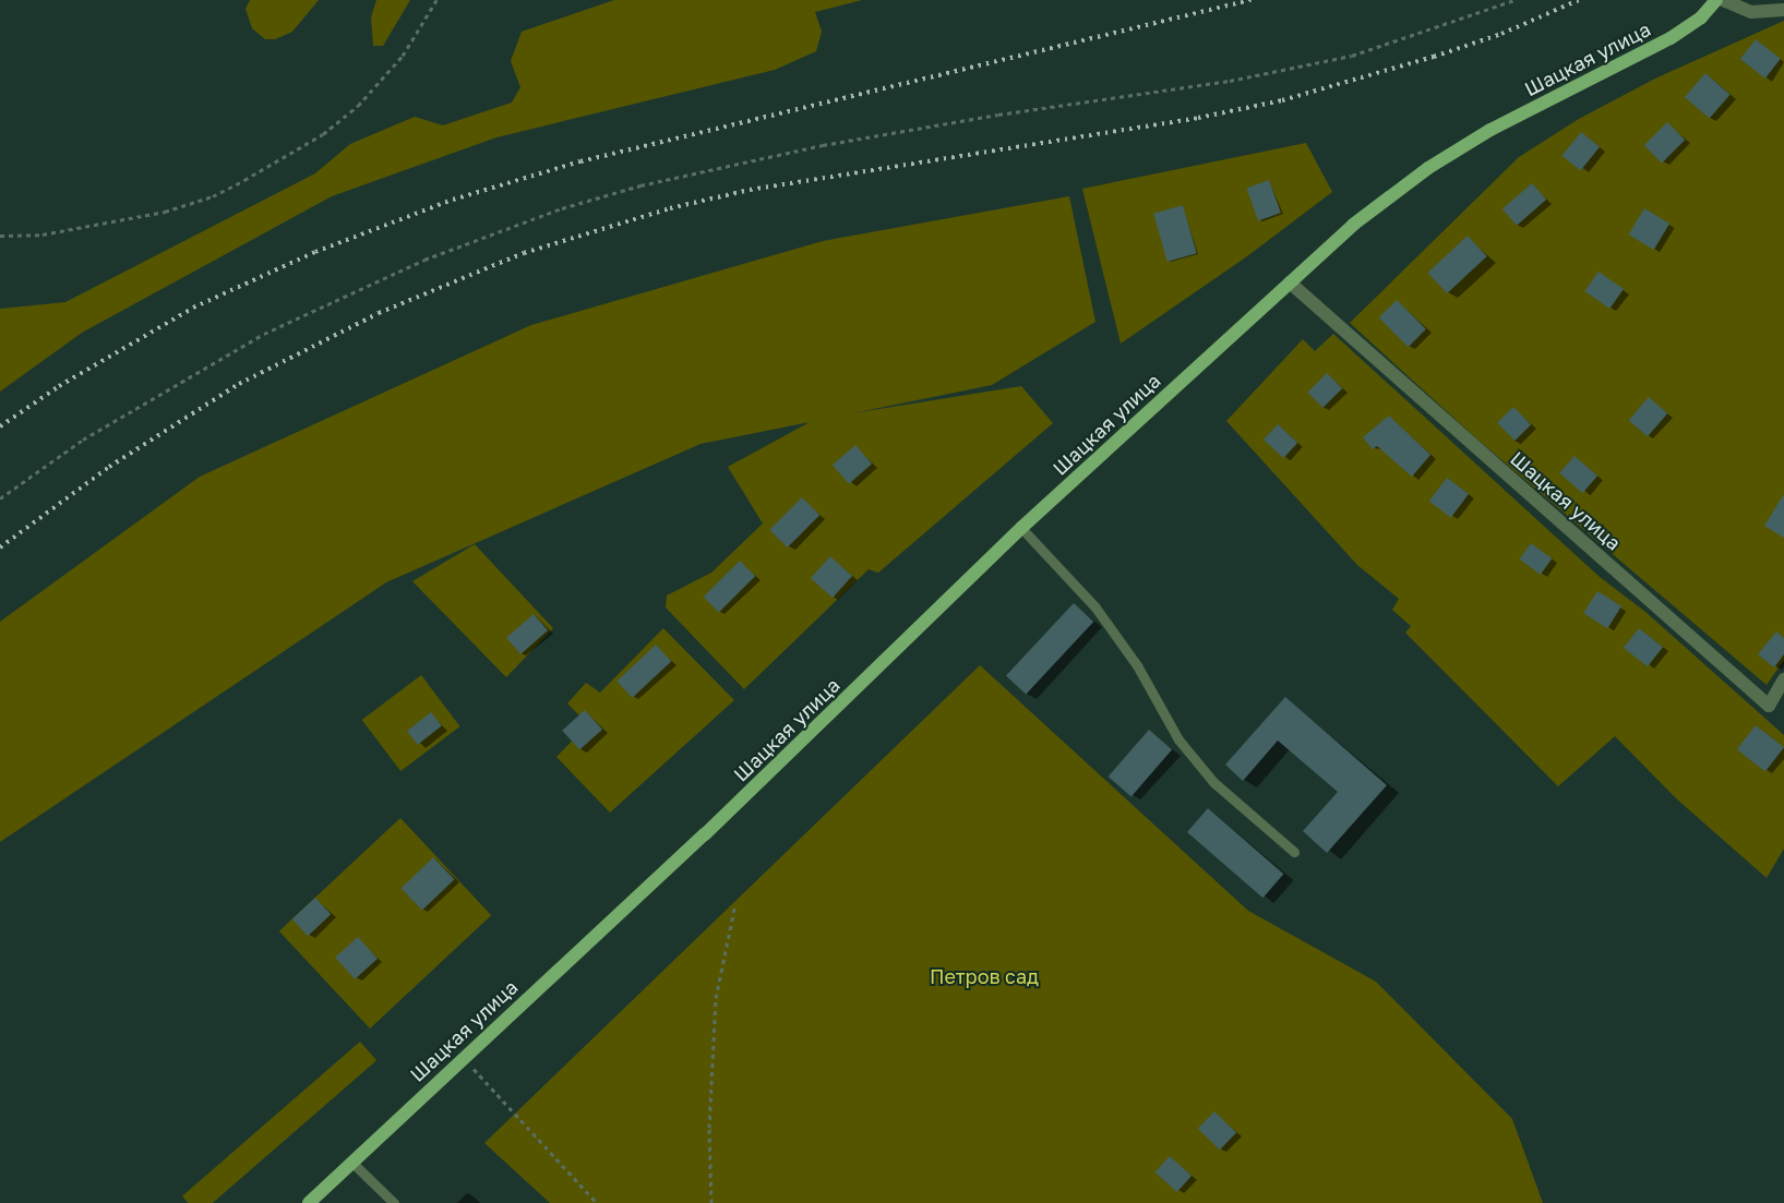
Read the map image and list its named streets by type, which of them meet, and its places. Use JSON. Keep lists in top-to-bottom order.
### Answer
{
  "streets": {
    "main road": ["Шацкая улица"]
  },
  "parks": ["Петров сад"]
}
